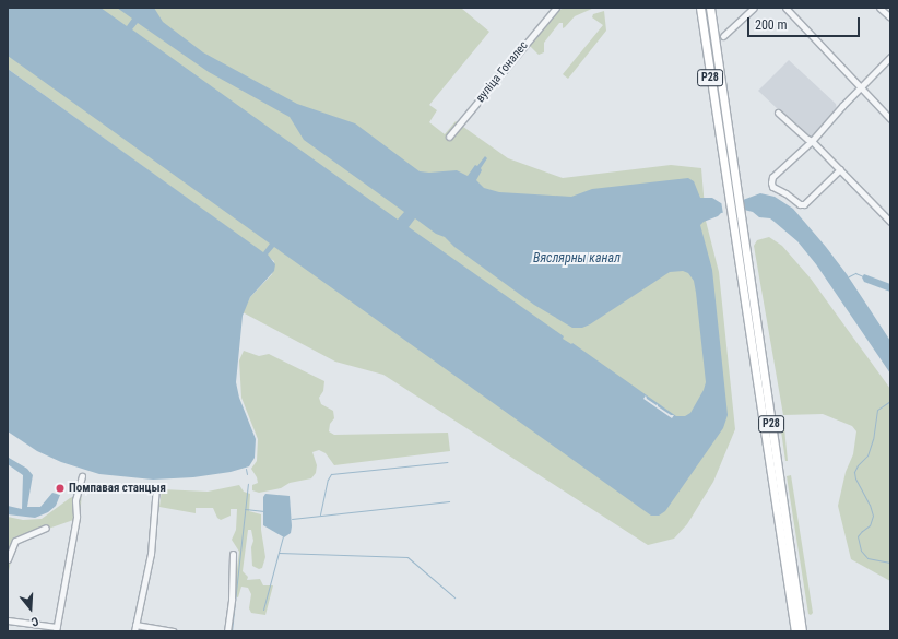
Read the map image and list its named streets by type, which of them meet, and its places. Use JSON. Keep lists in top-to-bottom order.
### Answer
{
  "streets": {
    "highway": ["Р28"],
    "street": ["вуліца Гоналес"]
  },
  "water": ["Вяслярны канал"],
  "places": ["Помпавая станцыя"],
  "scale_bar": "200 m",
  "north": "bottom"
}
